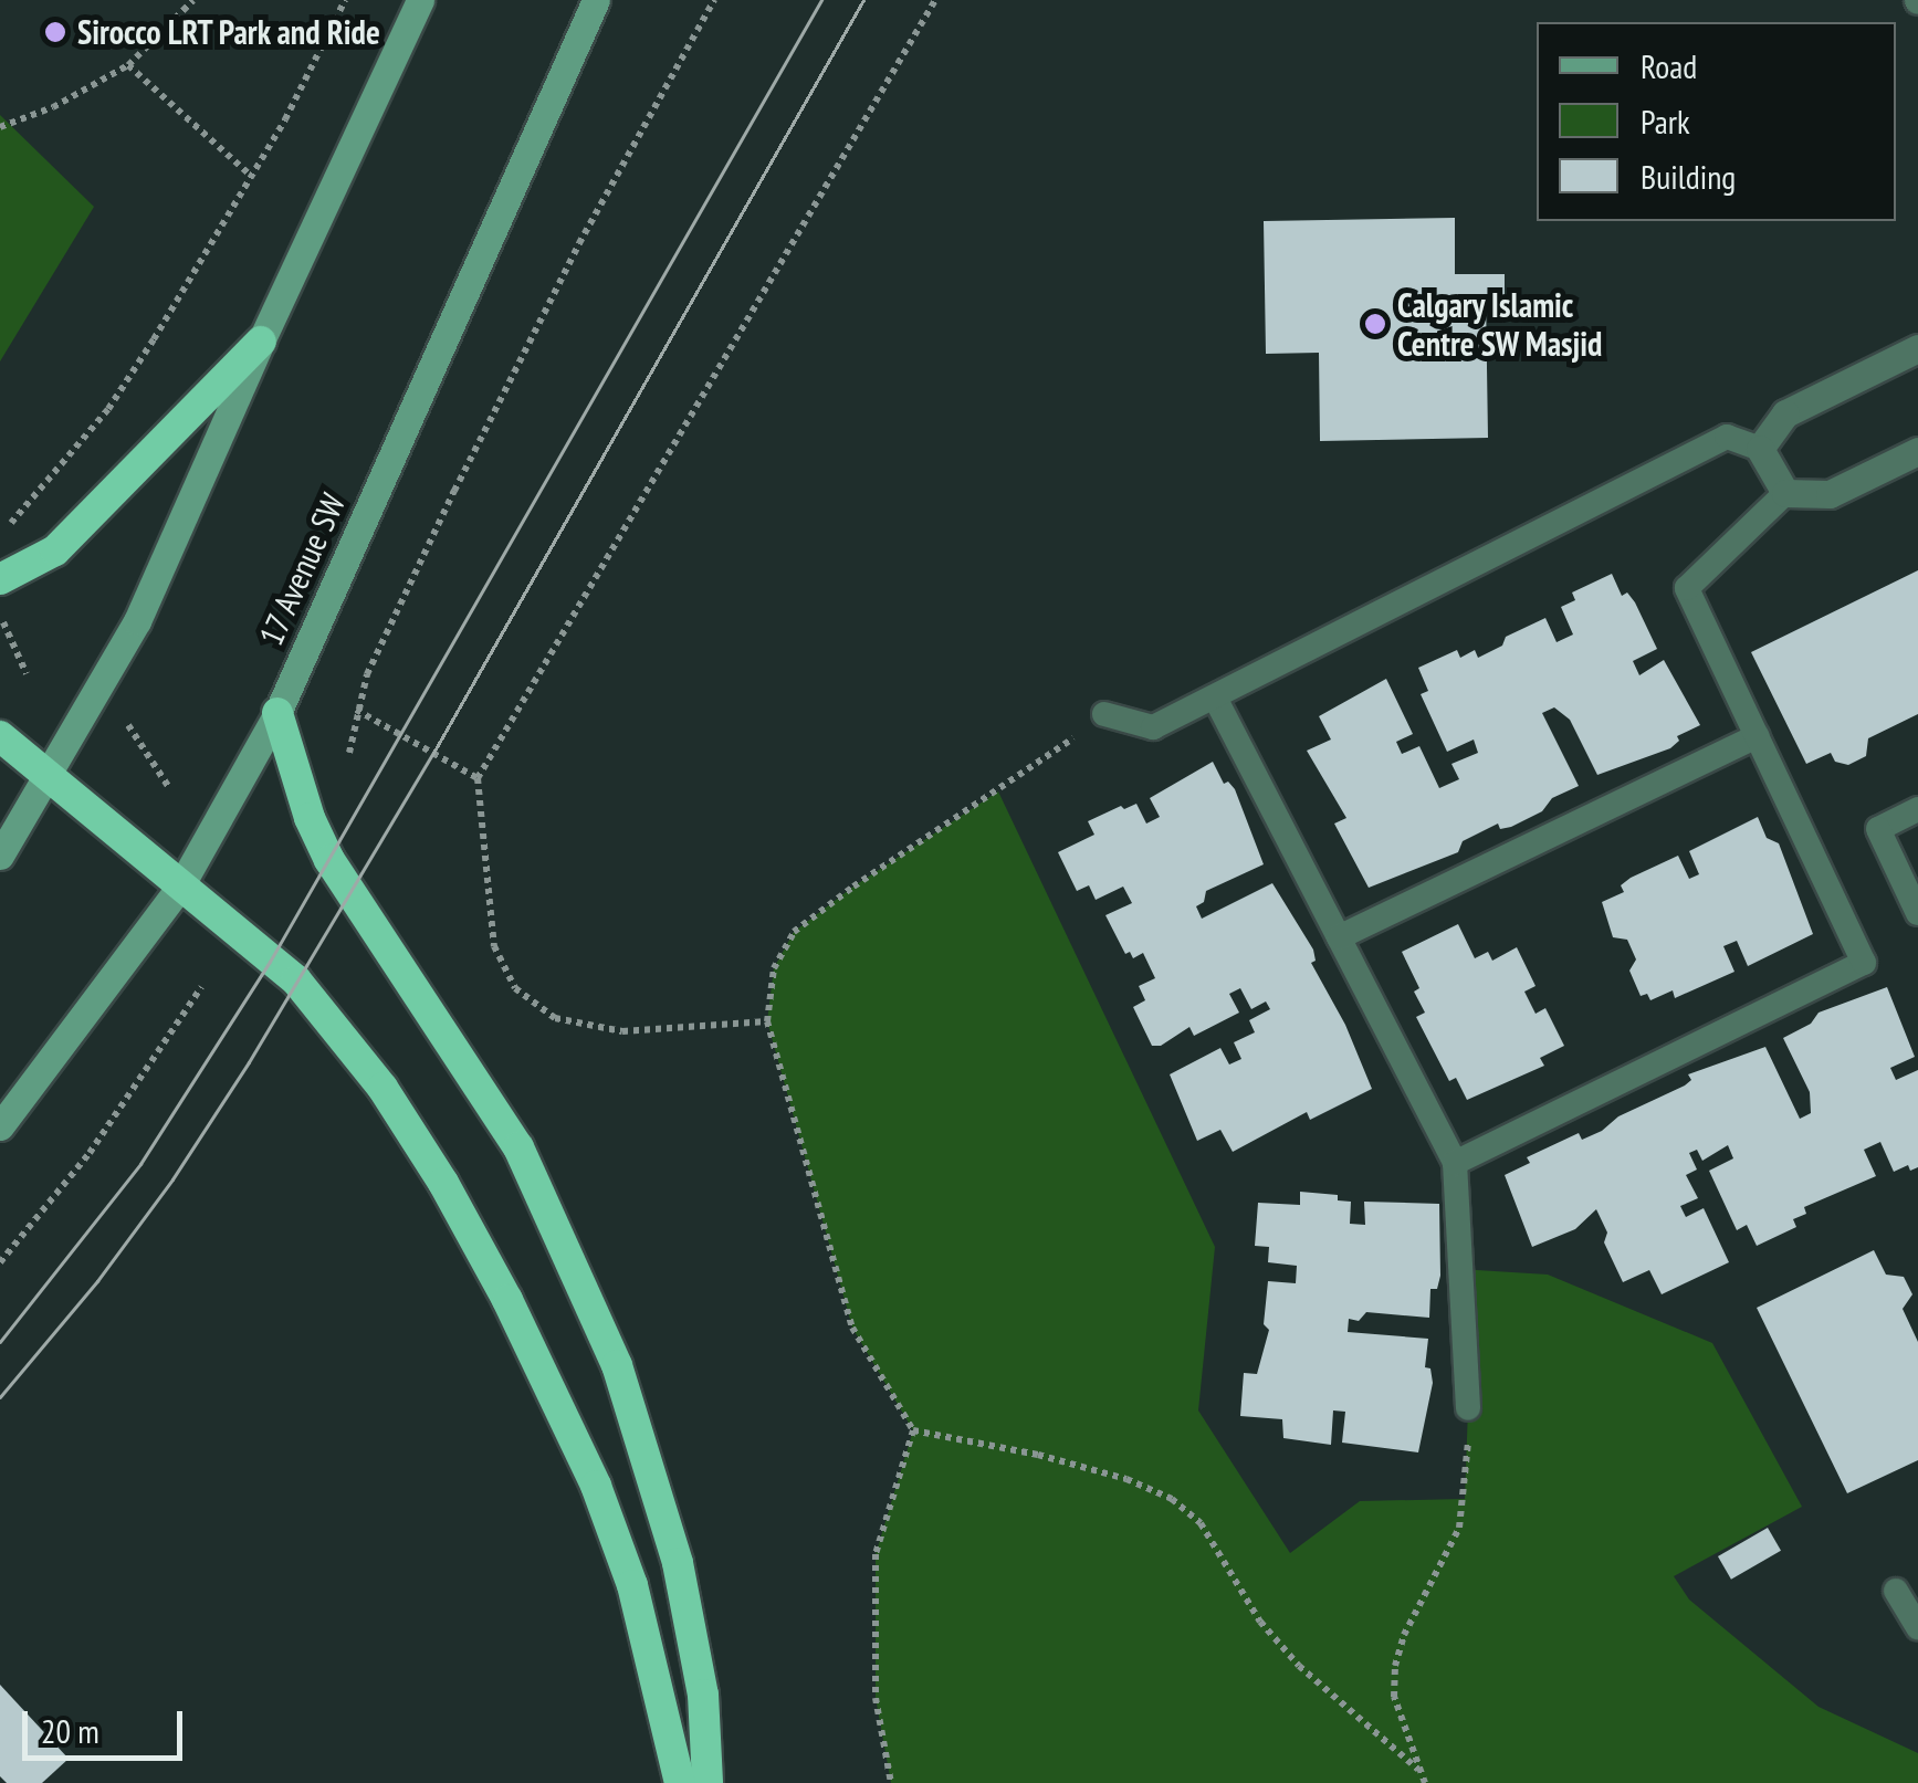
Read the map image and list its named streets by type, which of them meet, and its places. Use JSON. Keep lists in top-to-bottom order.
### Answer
{
  "streets": {
    "main road": ["17 Avenue SW"]
  },
  "places": ["Sirocco LRT Park and Ride", "Calgary Islamic Centre SW Masjid"],
  "legend": ["Road", "Park", "Building"],
  "scale_bar": "20 m"
}
